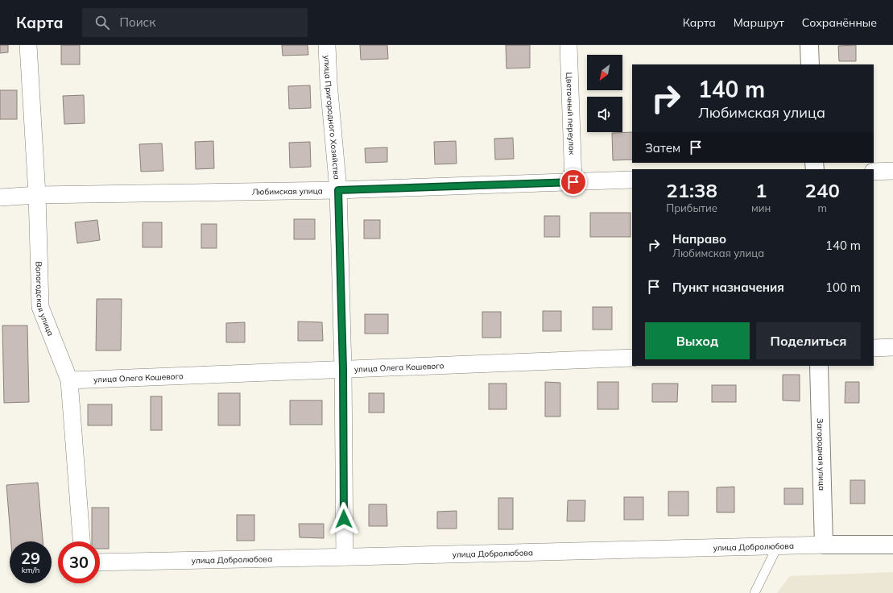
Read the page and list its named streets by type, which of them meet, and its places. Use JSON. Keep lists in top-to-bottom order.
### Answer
{
  "streets": {
    "street": [
      "Цветочный переулок",
      "улица Пригородного Хозяйства",
      "Любимская улица",
      "Вологодская улица",
      "улица Олега Кошевого",
      "Загородная улица",
      "улица Добролюбова"
    ]
  },
  "crossings": [
    ["Цветочный переулок", "Любимская улица"],
    ["улица Пригородного Хозяйства", "Любимская улица"],
    ["улица Пригородного Хозяйства", "улица Олега Кошевого"],
    ["улица Пригородного Хозяйства", "улица Добролюбова"],
    ["Любимская улица", "Вологодская улица"],
    ["Вологодская улица", "улица Олега Кошевого"],
    ["Загородная улица", "улица Добролюбова"]
  ],
  "north": "bottom left",
  "page": {
    "header": "Карта",
    "search": "Поиск",
    "nav": ["Карта", "Маршрут", "Сохранённые"],
    "turn": ["140 m", "Любимская улица"],
    "then": "Затем",
    "eta": [
      "21:38",
      "Прибытие",
      "1",
      "мин",
      "240",
      "m"
    ],
    "list": [
      {
        "name": "Направо",
        "note": "Любимская улица",
        "value": "140 m"
      },
      {
        "name": "Пункт назначения",
        "value": "100 m"
      }
    ],
    "buttons": ["Выход", "Поделиться"],
    "speed": "29 km/h",
    "limit": "30"
  }
}
